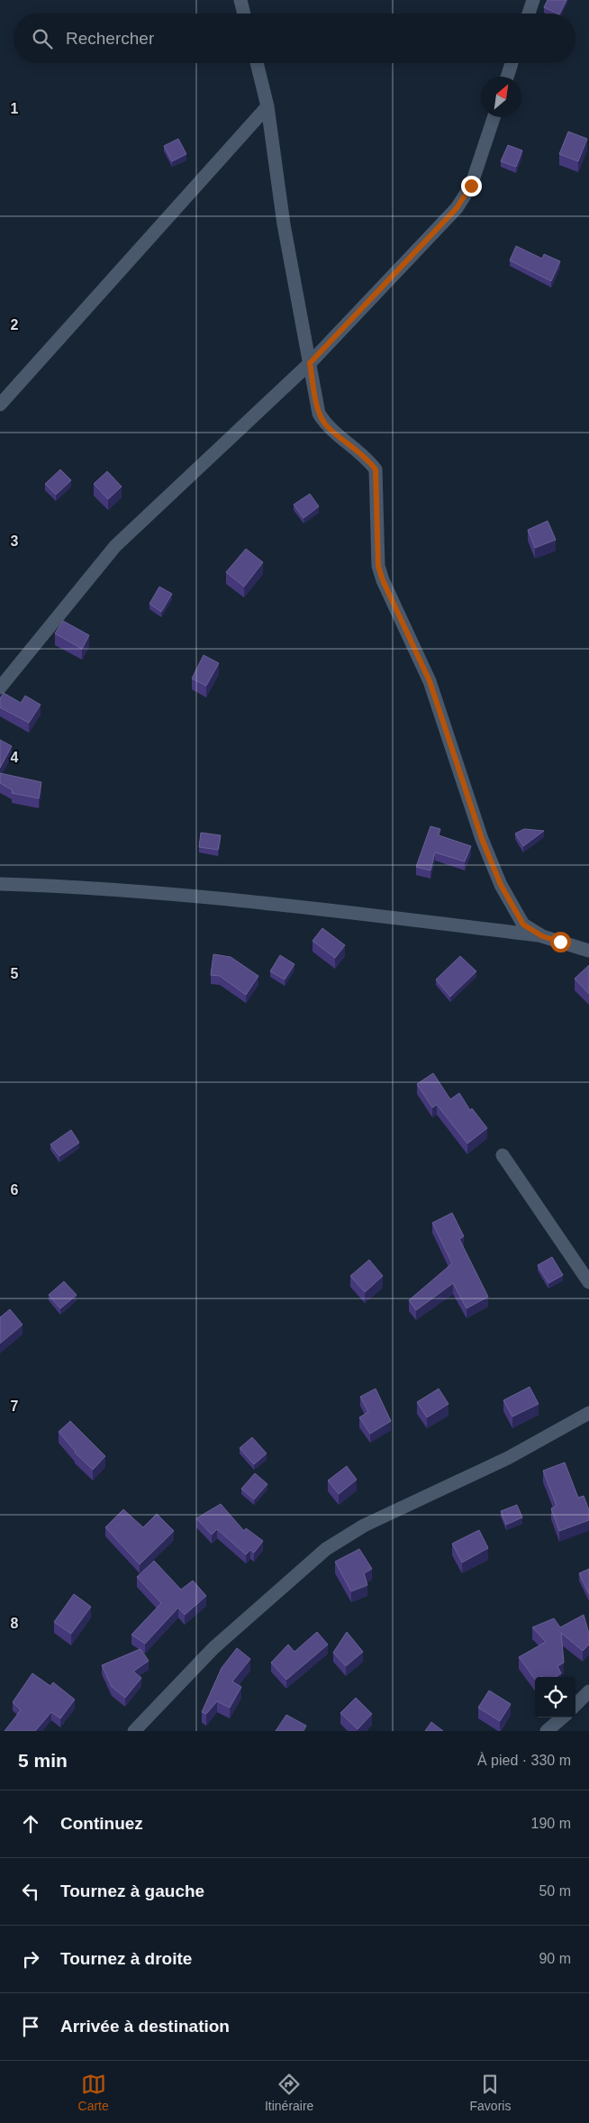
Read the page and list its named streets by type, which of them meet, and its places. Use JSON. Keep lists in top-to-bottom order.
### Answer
{
  "north": "top right",
  "page": {
    "search": "Rechercher",
    "heading": ["5 min", "À pied · 330 m"],
    "list": [
      ["Continuez", "190 m"],
      ["Tournez à gauche", "50 m"],
      ["Tournez à droite", "90 m"],
      "Arrivée à destination"
    ],
    "nav": ["Carte", "Itinéraire", "Favoris"]
  },
  "grid": {
    "rows": [
      "1",
      "2",
      "3",
      "4",
      "5",
      "6",
      "7",
      "8"
    ]
  }
}
